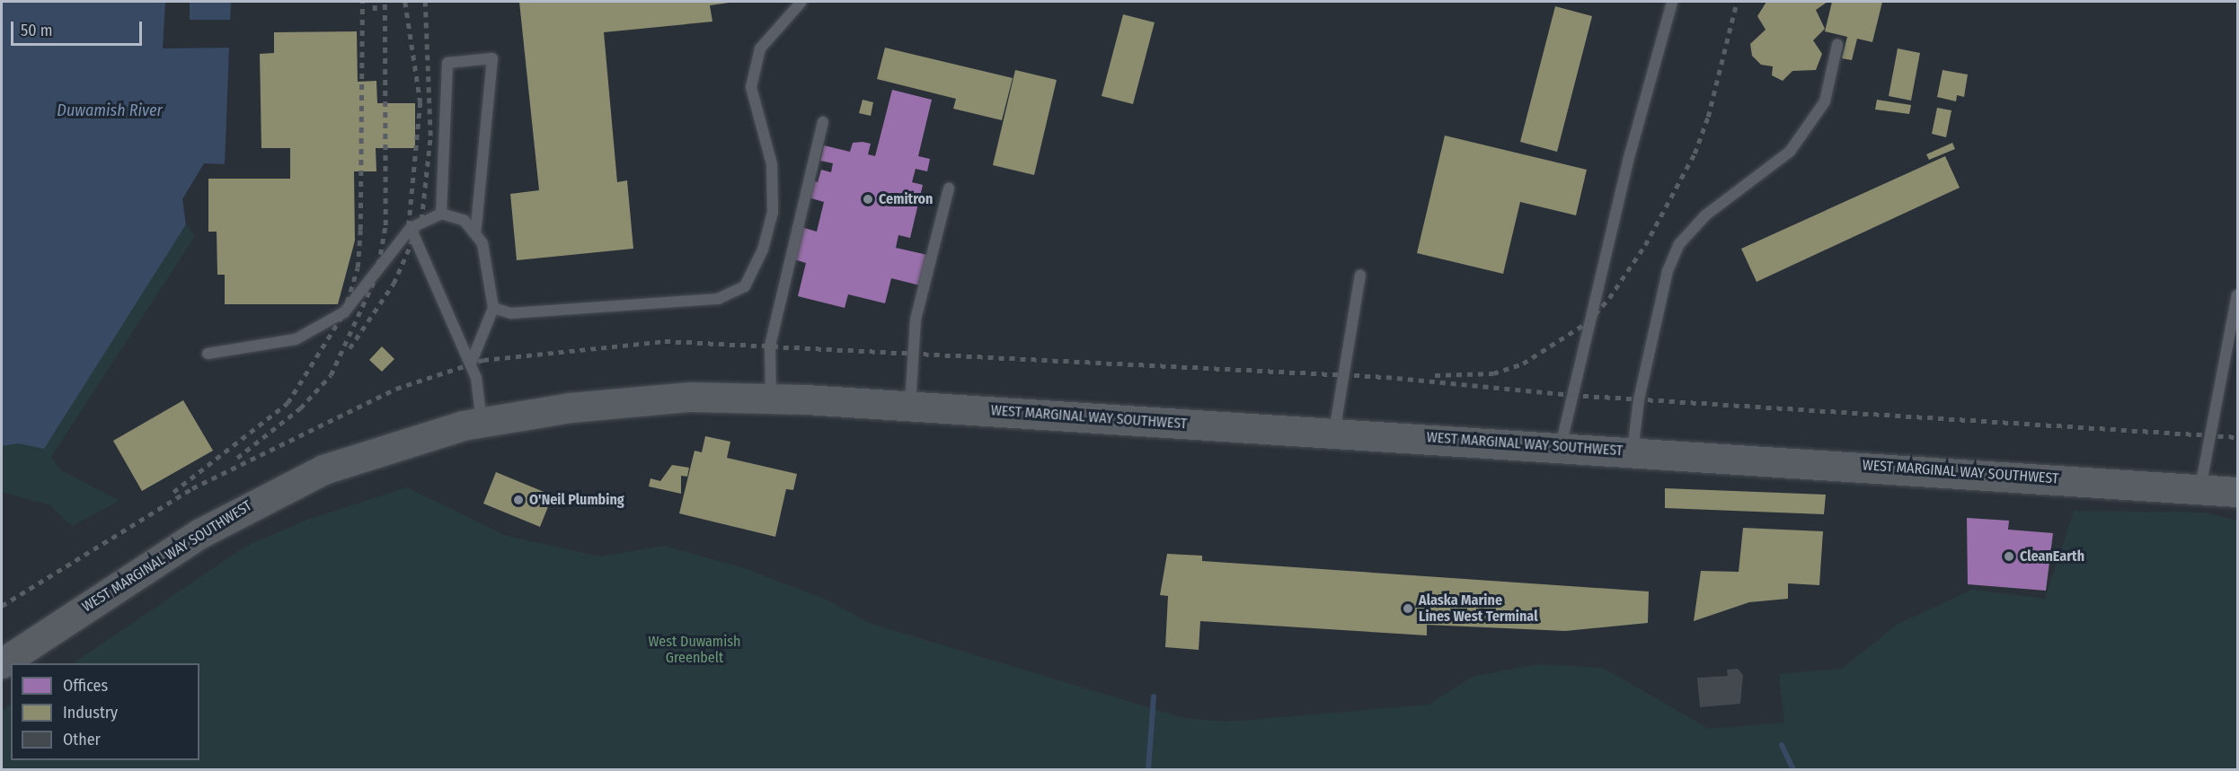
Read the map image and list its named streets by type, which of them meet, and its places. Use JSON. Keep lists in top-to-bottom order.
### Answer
{
  "streets": {
    "main road": ["WEST MARGINAL WAY SOUTHWEST"]
  },
  "water": ["Duwamish River"],
  "parks": ["West Duwamish Greenbelt"],
  "places": [
    "Cemitron",
    "O'Neil Plumbing",
    "CleanEarth",
    "Alaska Marine Lines West Terminal"
  ],
  "legend": ["Offices", "Industry", "Other"],
  "scale_bar": "50 m"
}
